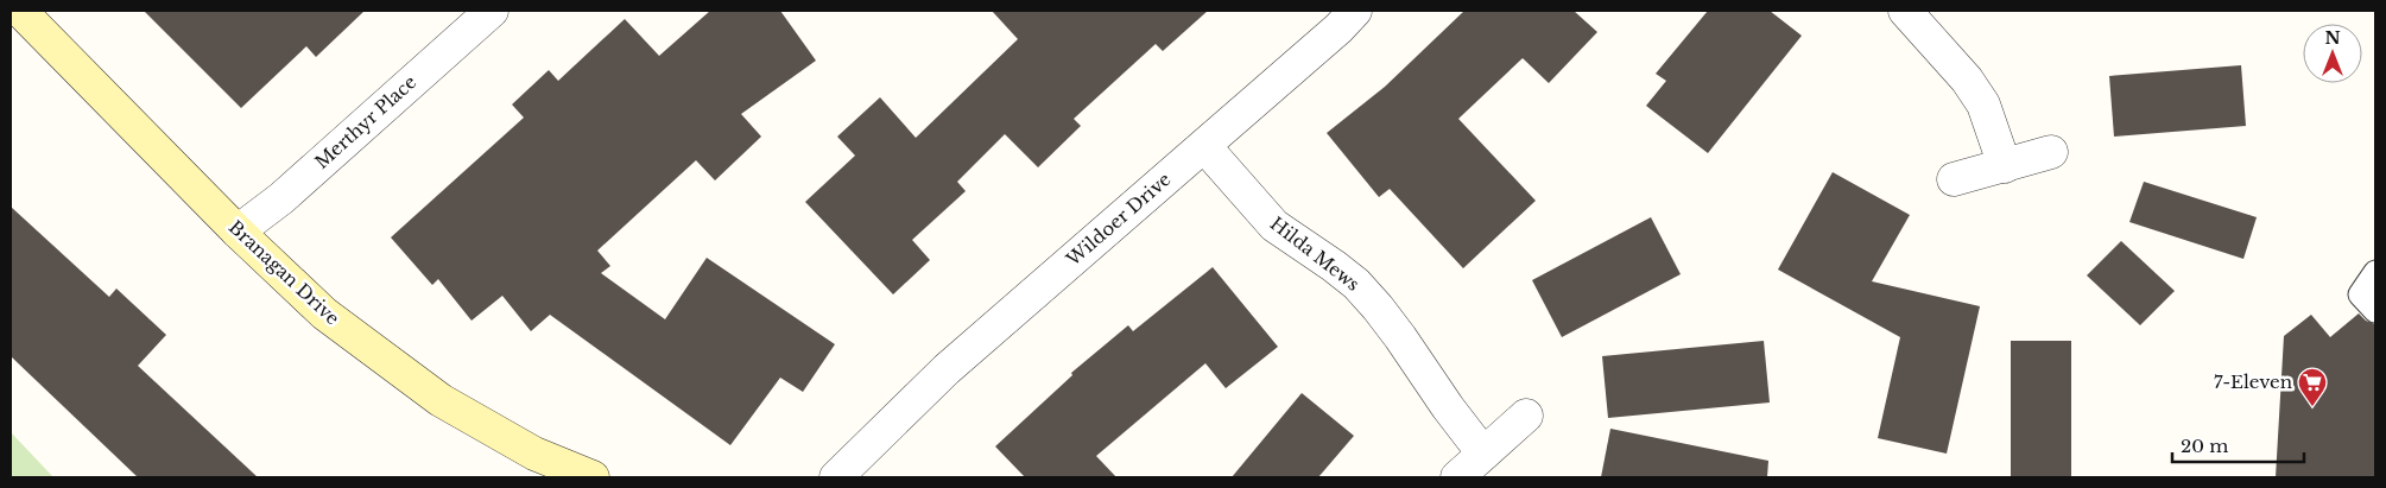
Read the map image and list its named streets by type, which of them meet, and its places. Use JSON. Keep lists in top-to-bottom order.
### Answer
{
  "streets": {
    "street": [
      "Merthyr Place",
      "Wildoer Drive",
      "Hilda Mews",
      "Branagan Drive"
    ]
  },
  "crossings": [
    ["Merthyr Place", "Branagan Drive"],
    ["Wildoer Drive", "Hilda Mews"]
  ],
  "places": {
    "supermarket": ["7-Eleven"]
  },
  "scale_bar": "20 m",
  "north": "top"
}
